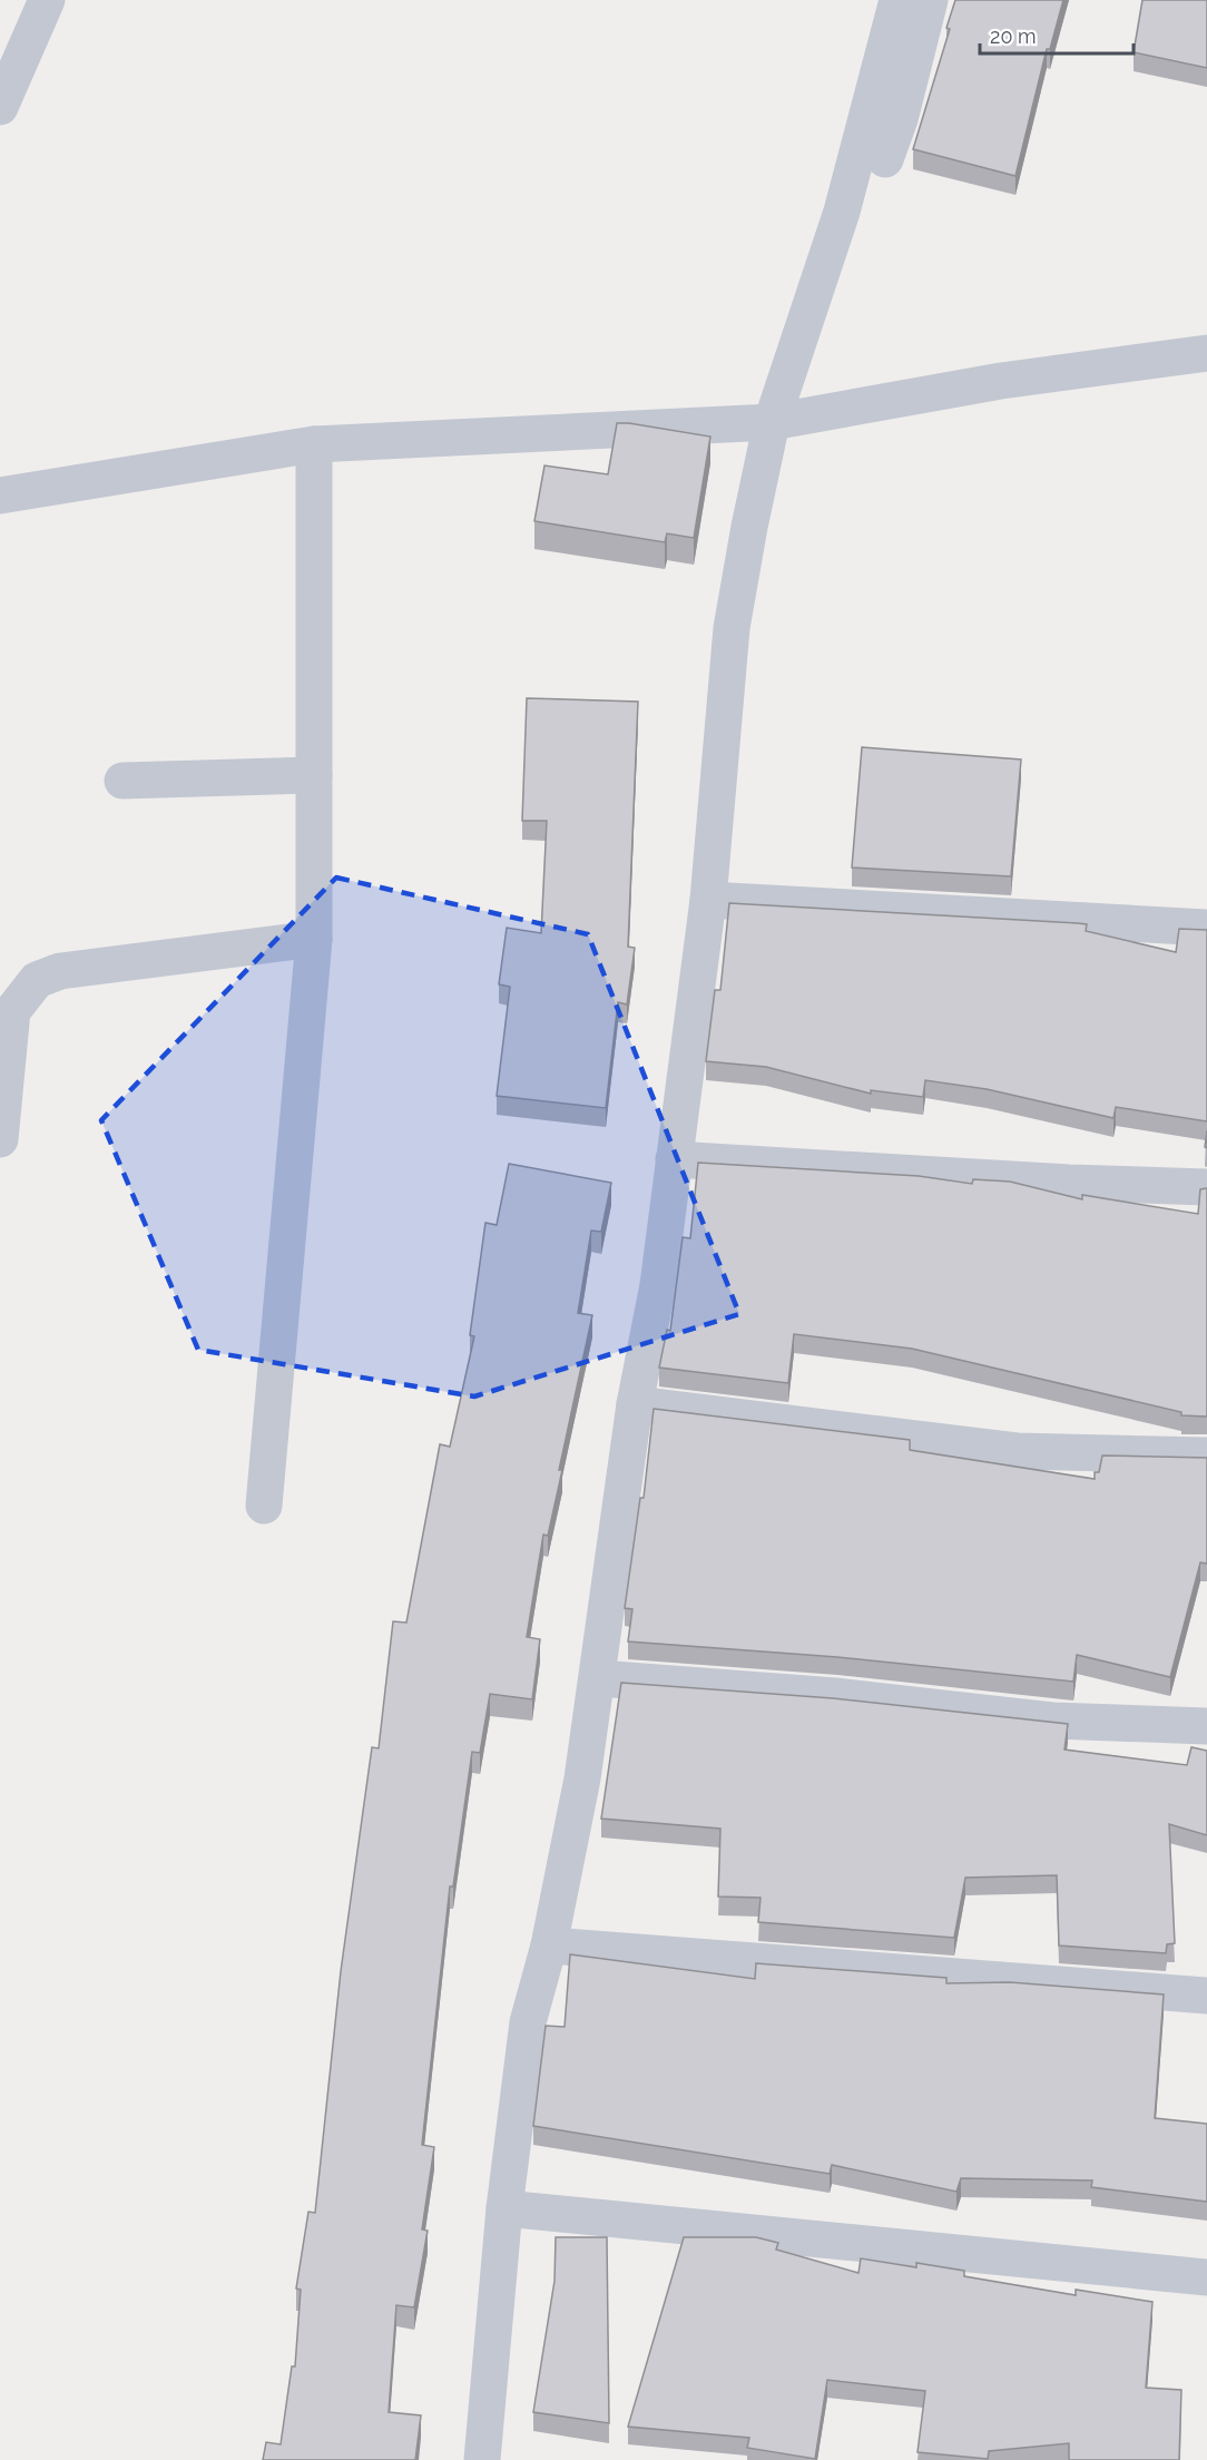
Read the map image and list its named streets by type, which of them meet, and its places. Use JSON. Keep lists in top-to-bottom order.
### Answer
{
  "scale_bar": "20 m"
}
